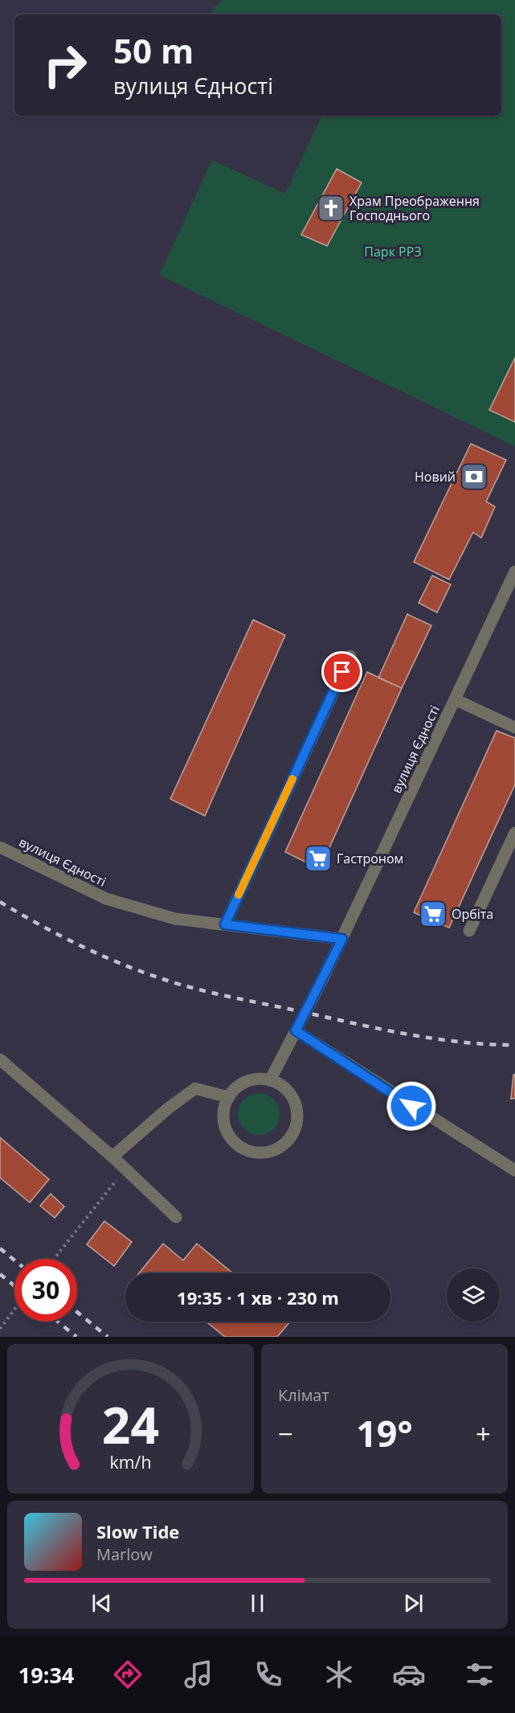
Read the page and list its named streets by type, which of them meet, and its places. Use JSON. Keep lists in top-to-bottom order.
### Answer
{
  "streets": {
    "street": ["вулиця Єдності"]
  },
  "parks": ["Парк РРЗ"],
  "places": {
    "church": ["Храм Преображення Господнього"],
    "bank": ["Новий"],
    "supermarket": ["Гастроном", "Орбіта"]
  },
  "page": {
    "turn": ["50 m", "вулиця Єдності"],
    "limit": "30",
    "trip": "19:35 · 1 хв · 230 m",
    "tile": "Клімат",
    "heat": ["−", "19°", "+"],
    "song": ["Slow Tide", "Marlow"],
    "tabs": "19:34",
    "gauge": ["24", "km/h"]
  }
}
